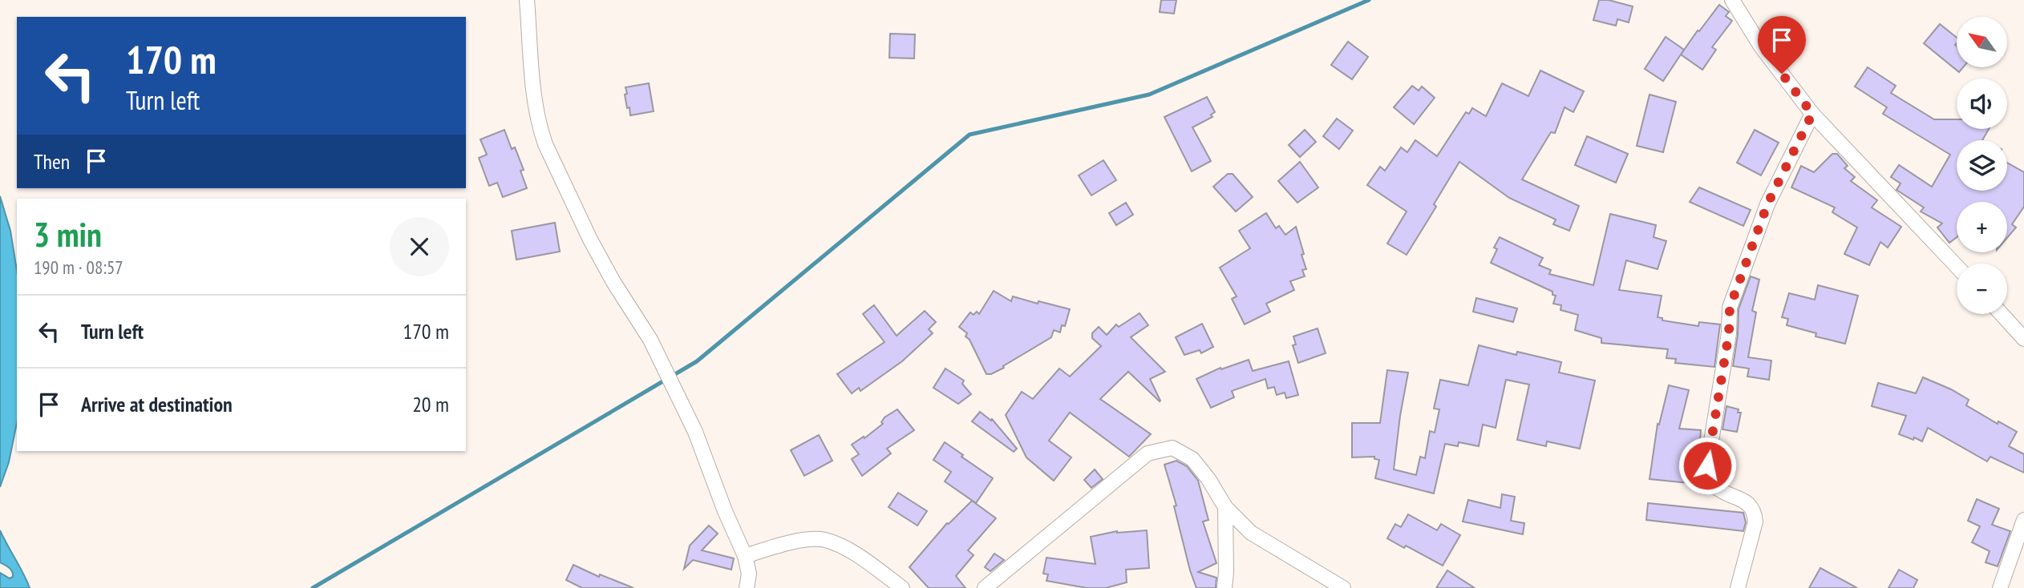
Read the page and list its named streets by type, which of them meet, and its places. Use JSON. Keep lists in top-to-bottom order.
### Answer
{
  "north": "top left",
  "page": {
    "map_buttons": ["+", "−"],
    "turn": ["170 m", "Turn left"],
    "then": "Then",
    "heading": ["3 min", "190 m · 08:57"],
    "list": [
      {
        "name": "Turn left",
        "value": "170 m"
      },
      {
        "name": "Arrive at destination",
        "value": "20 m"
      }
    ]
  }
}
